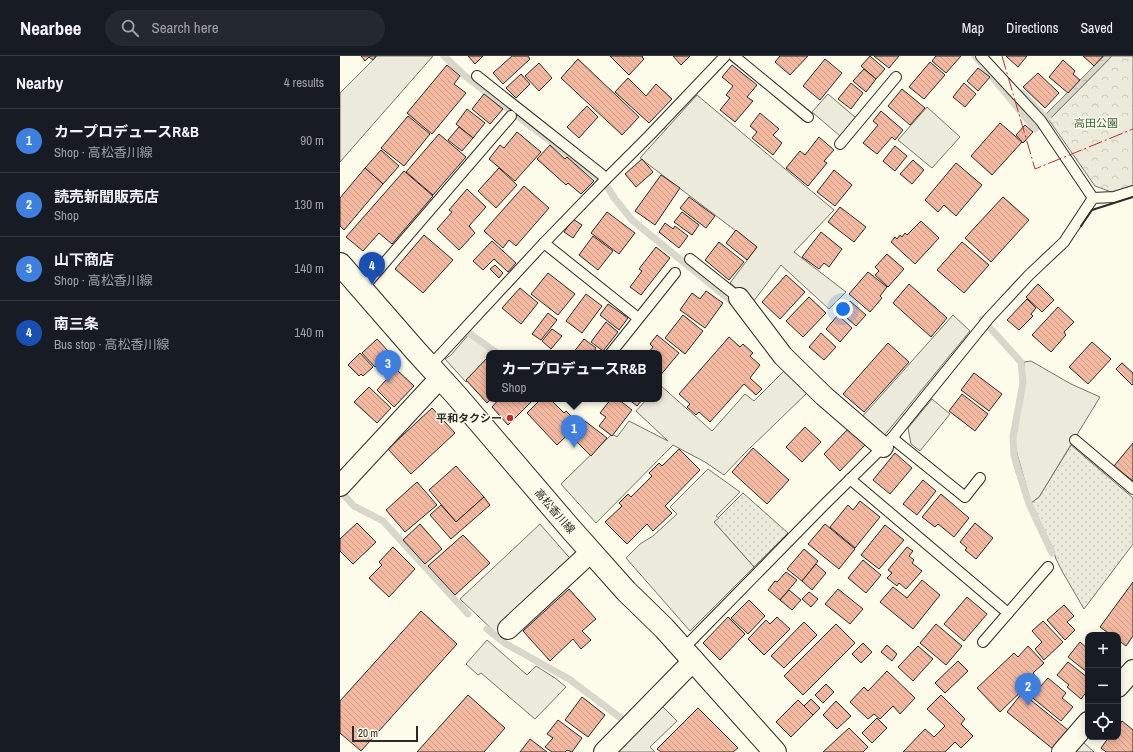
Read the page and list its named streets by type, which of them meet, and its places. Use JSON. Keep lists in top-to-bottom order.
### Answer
{
  "streets": {
    "main road": ["高松香川線"]
  },
  "parks": ["高田公園"],
  "places": ["平和タクシー"],
  "scale_bar": "20 m",
  "page": {
    "header": "Nearbee",
    "search": "Search here",
    "nav": ["Map", "Directions", "Saved"],
    "heading": ["Nearby", "4 results"],
    "list": [
      {
        "mark": "1",
        "name": "カープロデュースR&B",
        "note": "Shop · 高松香川線",
        "value": "90 m"
      },
      {
        "mark": "2",
        "name": "読売新聞販売店",
        "note": "Shop",
        "value": "130 m"
      },
      {
        "mark": "3",
        "name": "山下商店",
        "note": "Shop · 高松香川線",
        "value": "140 m"
      },
      {
        "mark": "4",
        "name": "南三条",
        "note": "Bus stop · 高松香川線",
        "value": "140 m"
      }
    ],
    "pins": [
      "4",
      "3",
      "1",
      "2"
    ],
    "popup": ["カープロデュースR&B", "Shop"],
    "map_buttons": ["+", "−"],
    "scale": "20 m"
  }
}
